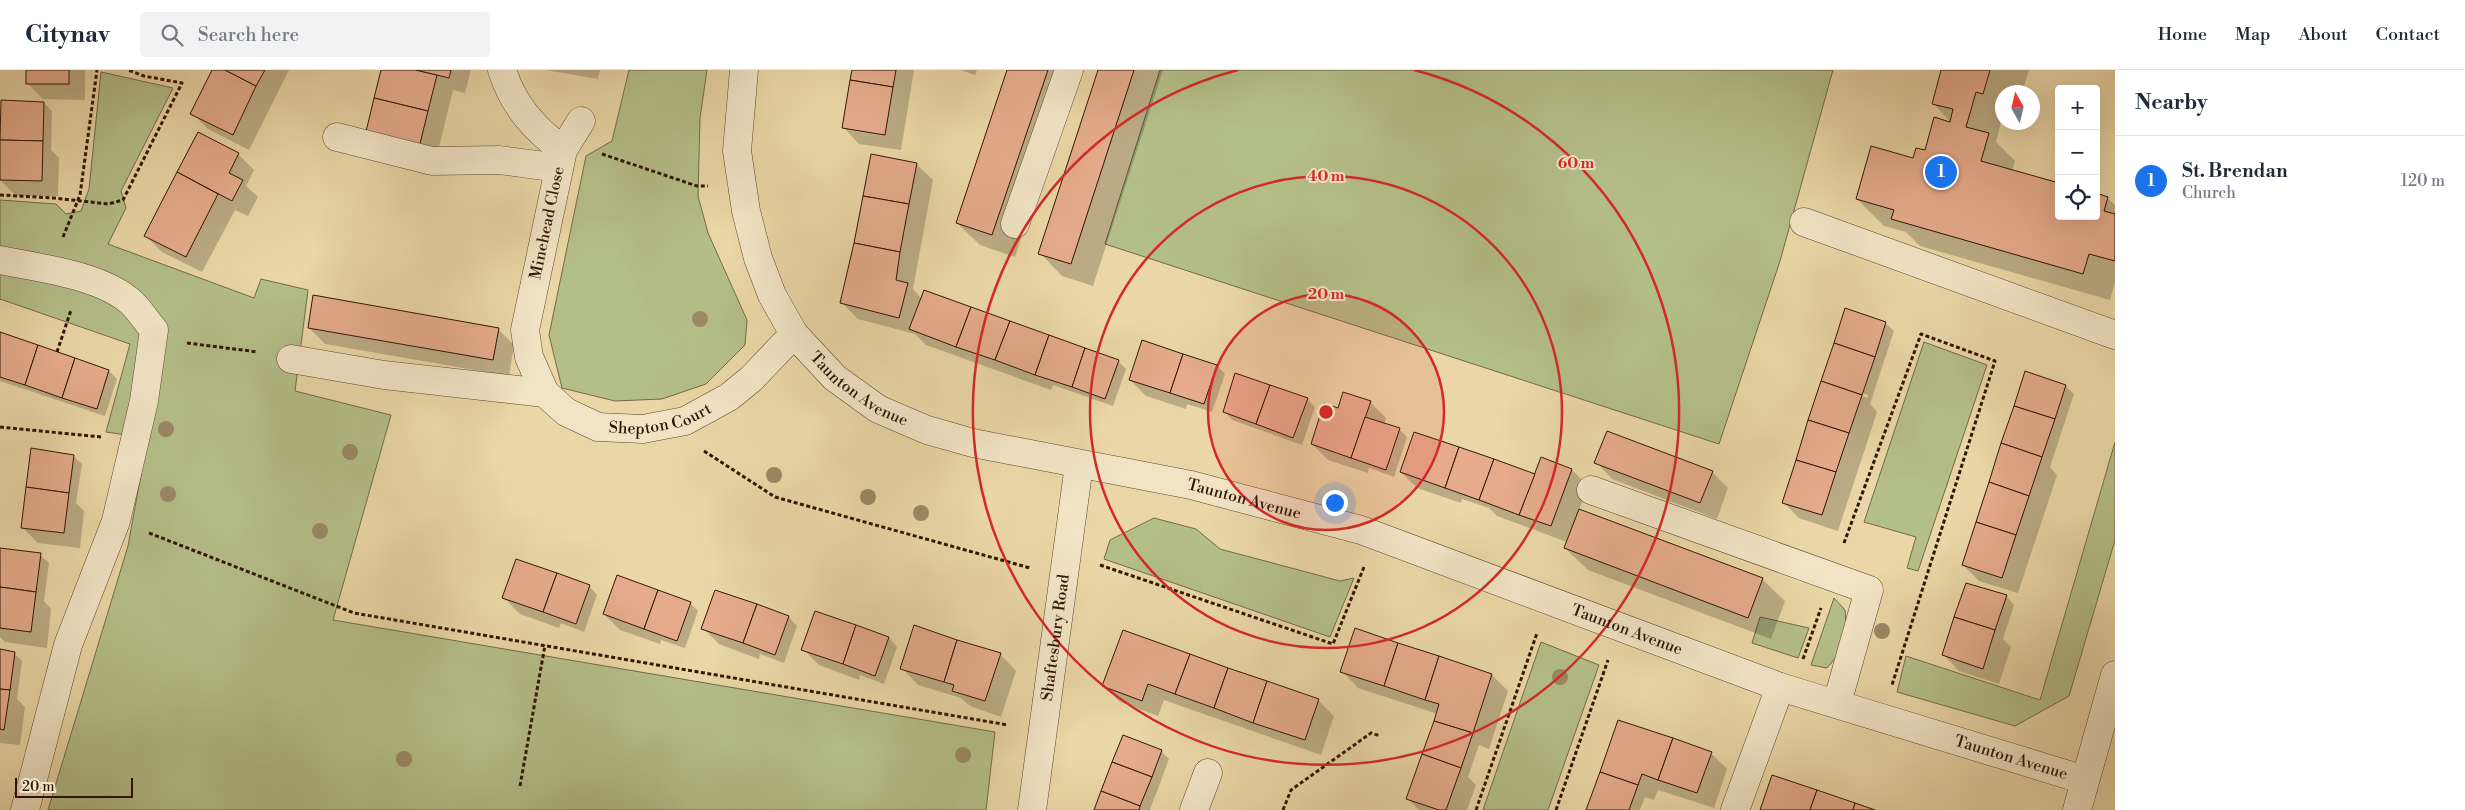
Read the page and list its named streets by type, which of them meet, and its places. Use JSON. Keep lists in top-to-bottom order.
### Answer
{
  "streets": {
    "street": [
      "Minehead Close",
      "Taunton Avenue",
      "Shepton Court",
      "Shaftesbury Road"
    ]
  },
  "crossings": [
    ["Minehead Close", "Shepton Court"],
    ["Taunton Avenue", "Shepton Court"],
    ["Taunton Avenue", "Shaftesbury Road"]
  ],
  "scale_bar": "20 m",
  "north": "top",
  "page": {
    "header": "Citynav",
    "search": "Search here",
    "nav": [
      "Home",
      "Map",
      "About",
      "Contact"
    ],
    "heading": "Nearby",
    "map_buttons": ["+", "−"],
    "list": [
      {
        "mark": "1",
        "name": "St. Brendan",
        "note": "Church",
        "value": "120 m"
      }
    ],
    "pins": "1",
    "scale": "20 m"
  },
  "rings": ["60 m", "40 m", "20 m"]
}
